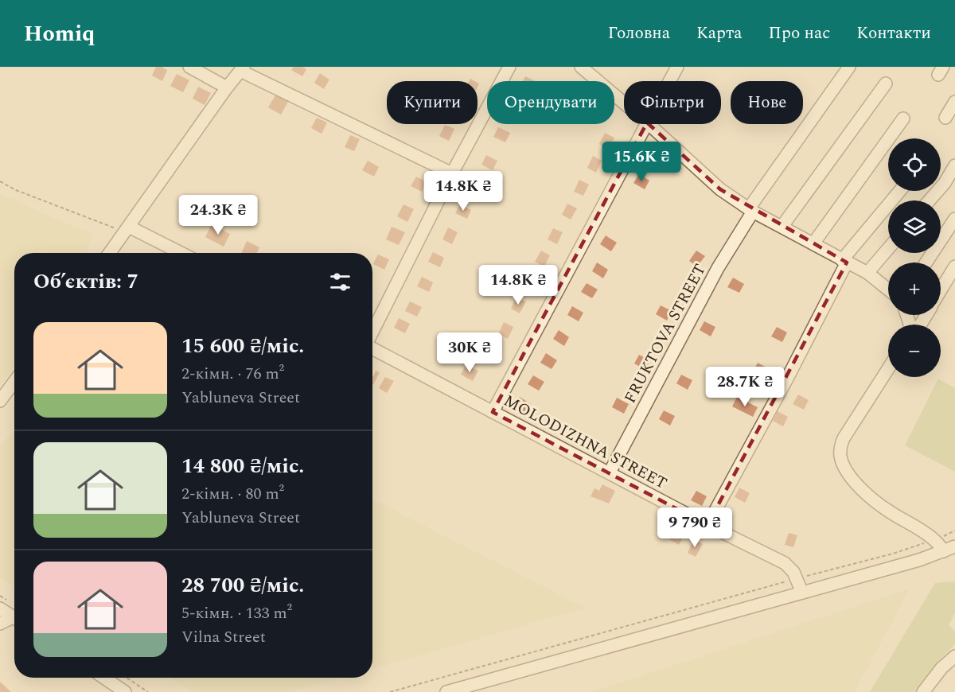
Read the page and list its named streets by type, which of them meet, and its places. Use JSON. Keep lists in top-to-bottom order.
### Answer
{
  "streets": {
    "street": ["FRUKTOVA STREET", "MOLODIZHNA STREET"]
  },
  "crossings": [
    ["FRUKTOVA STREET", "MOLODIZHNA STREET"]
  ],
  "page": {
    "header": "Homiq",
    "nav": [
      "Головна",
      "Карта",
      "Про нас",
      "Контакти"
    ],
    "chip": [
      "Купити",
      "Орендувати",
      "Фільтри",
      "Нове"
    ],
    "map_buttons": ["+", "−"],
    "price": [
      "15.6K ₴",
      "14.8K ₴",
      "24.3K ₴",
      "14.8K ₴",
      "30K ₴",
      "28.7K ₴",
      "9 790 ₴"
    ],
    "heading": "Об’єктів: 7",
    "list": [
      {
        "name": "15 600 ₴/міс.",
        "note": "2-кімн. · 76 m² · Yabluneva Street"
      },
      {
        "name": "14 800 ₴/міс.",
        "note": "2-кімн. · 80 m² · Yabluneva Street"
      },
      {
        "name": "28 700 ₴/міс.",
        "note": "5-кімн. · 133 m² · Vilna Street"
      }
    ]
  }
}
